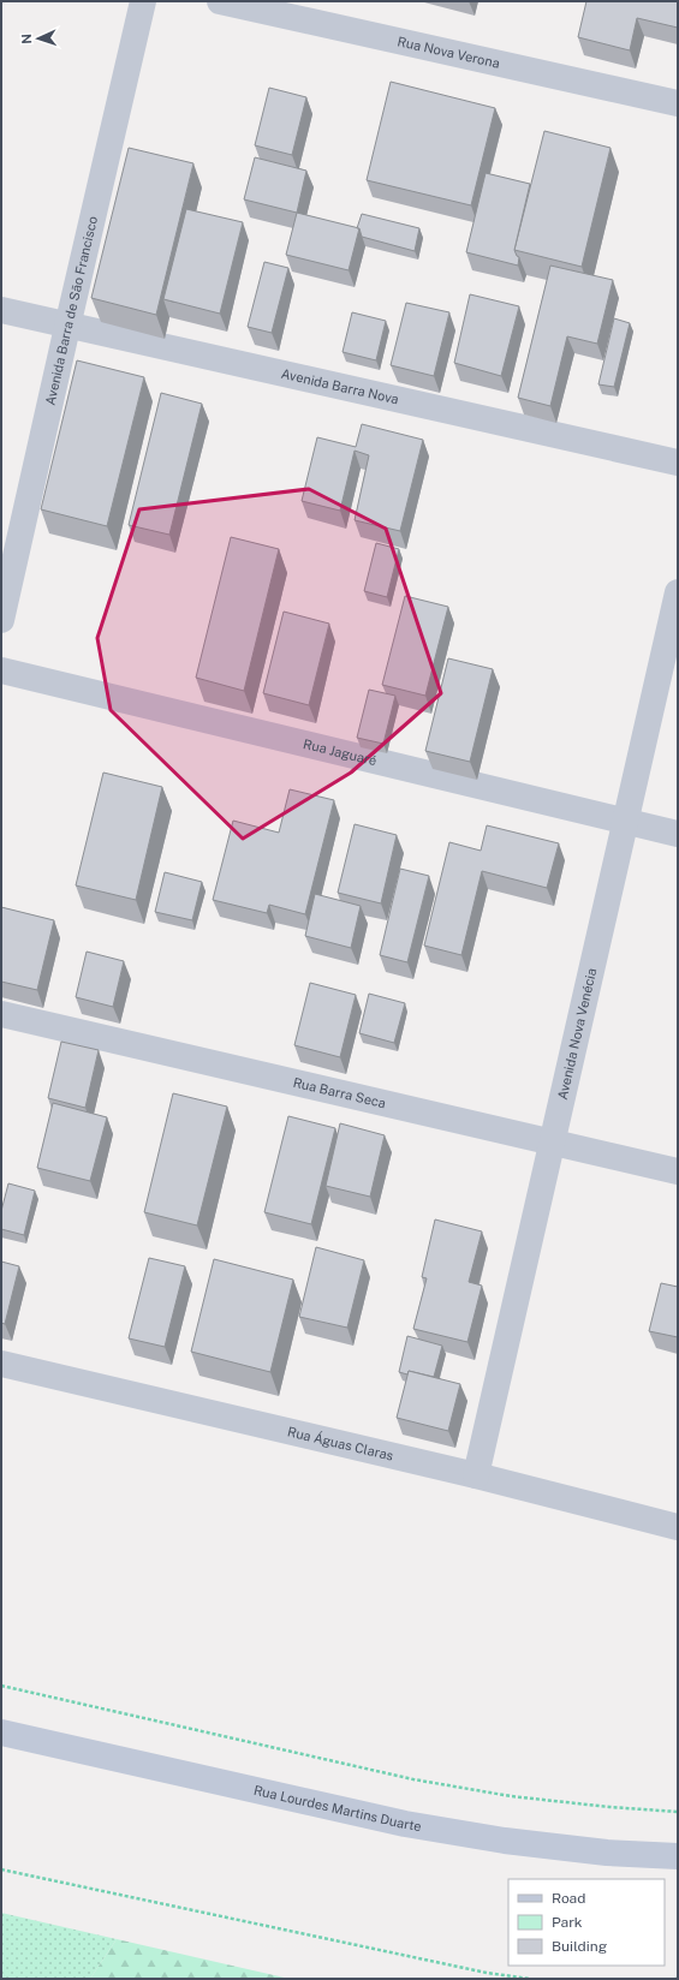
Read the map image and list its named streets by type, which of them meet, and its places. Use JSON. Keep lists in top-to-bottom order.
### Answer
{
  "streets": {
    "main road": ["Rua Lourdes Martins Duarte"],
    "street": [
      "Rua Nova Verona",
      "Avenida Barra de São Francisco",
      "Avenida Barra Nova",
      "Rua Jaguaré",
      "Avenida Nova Venécia",
      "Rua Barra Seca",
      "Rua Águas Claras"
    ]
  },
  "crossings": [
    ["Avenida Barra de São Francisco", "Avenida Barra Nova"],
    ["Rua Jaguaré", "Avenida Nova Venécia"],
    ["Avenida Nova Venécia", "Rua Barra Seca"],
    ["Avenida Nova Venécia", "Rua Águas Claras"]
  ],
  "legend": ["Road", "Park", "Building"],
  "north": "left"
}
